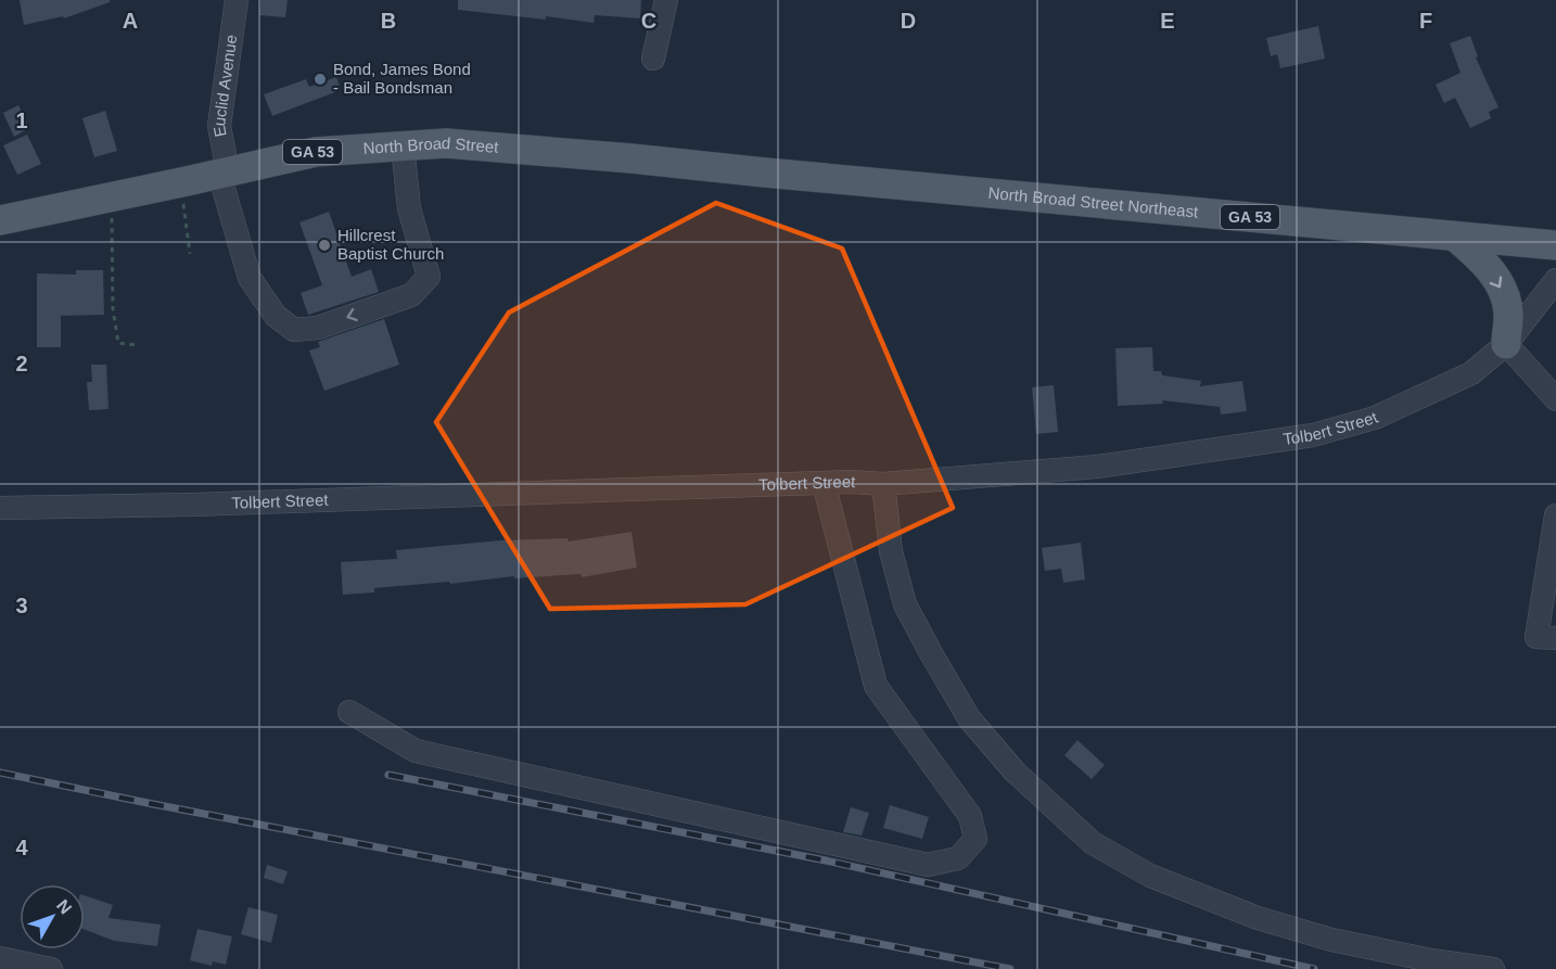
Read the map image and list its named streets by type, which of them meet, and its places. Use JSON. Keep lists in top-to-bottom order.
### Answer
{
  "streets": {
    "main road": ["North Broad Street", "GA 53", "North Broad Street Northeast"],
    "street": ["Euclid Avenue", "Tolbert Street"]
  },
  "crossings": [
    ["Euclid Avenue", "North Broad Street"],
    ["North Broad Street", "North Broad Street Northeast"]
  ],
  "places": ["Bond, James Bond - Bail Bondsman", "Hillcrest Baptist Church"],
  "north": "top right",
  "grid": {
    "columns": [
      "A",
      "B",
      "C",
      "D",
      "E",
      "F"
    ],
    "rows": [
      "1",
      "2",
      "3",
      "4"
    ]
  }
}
